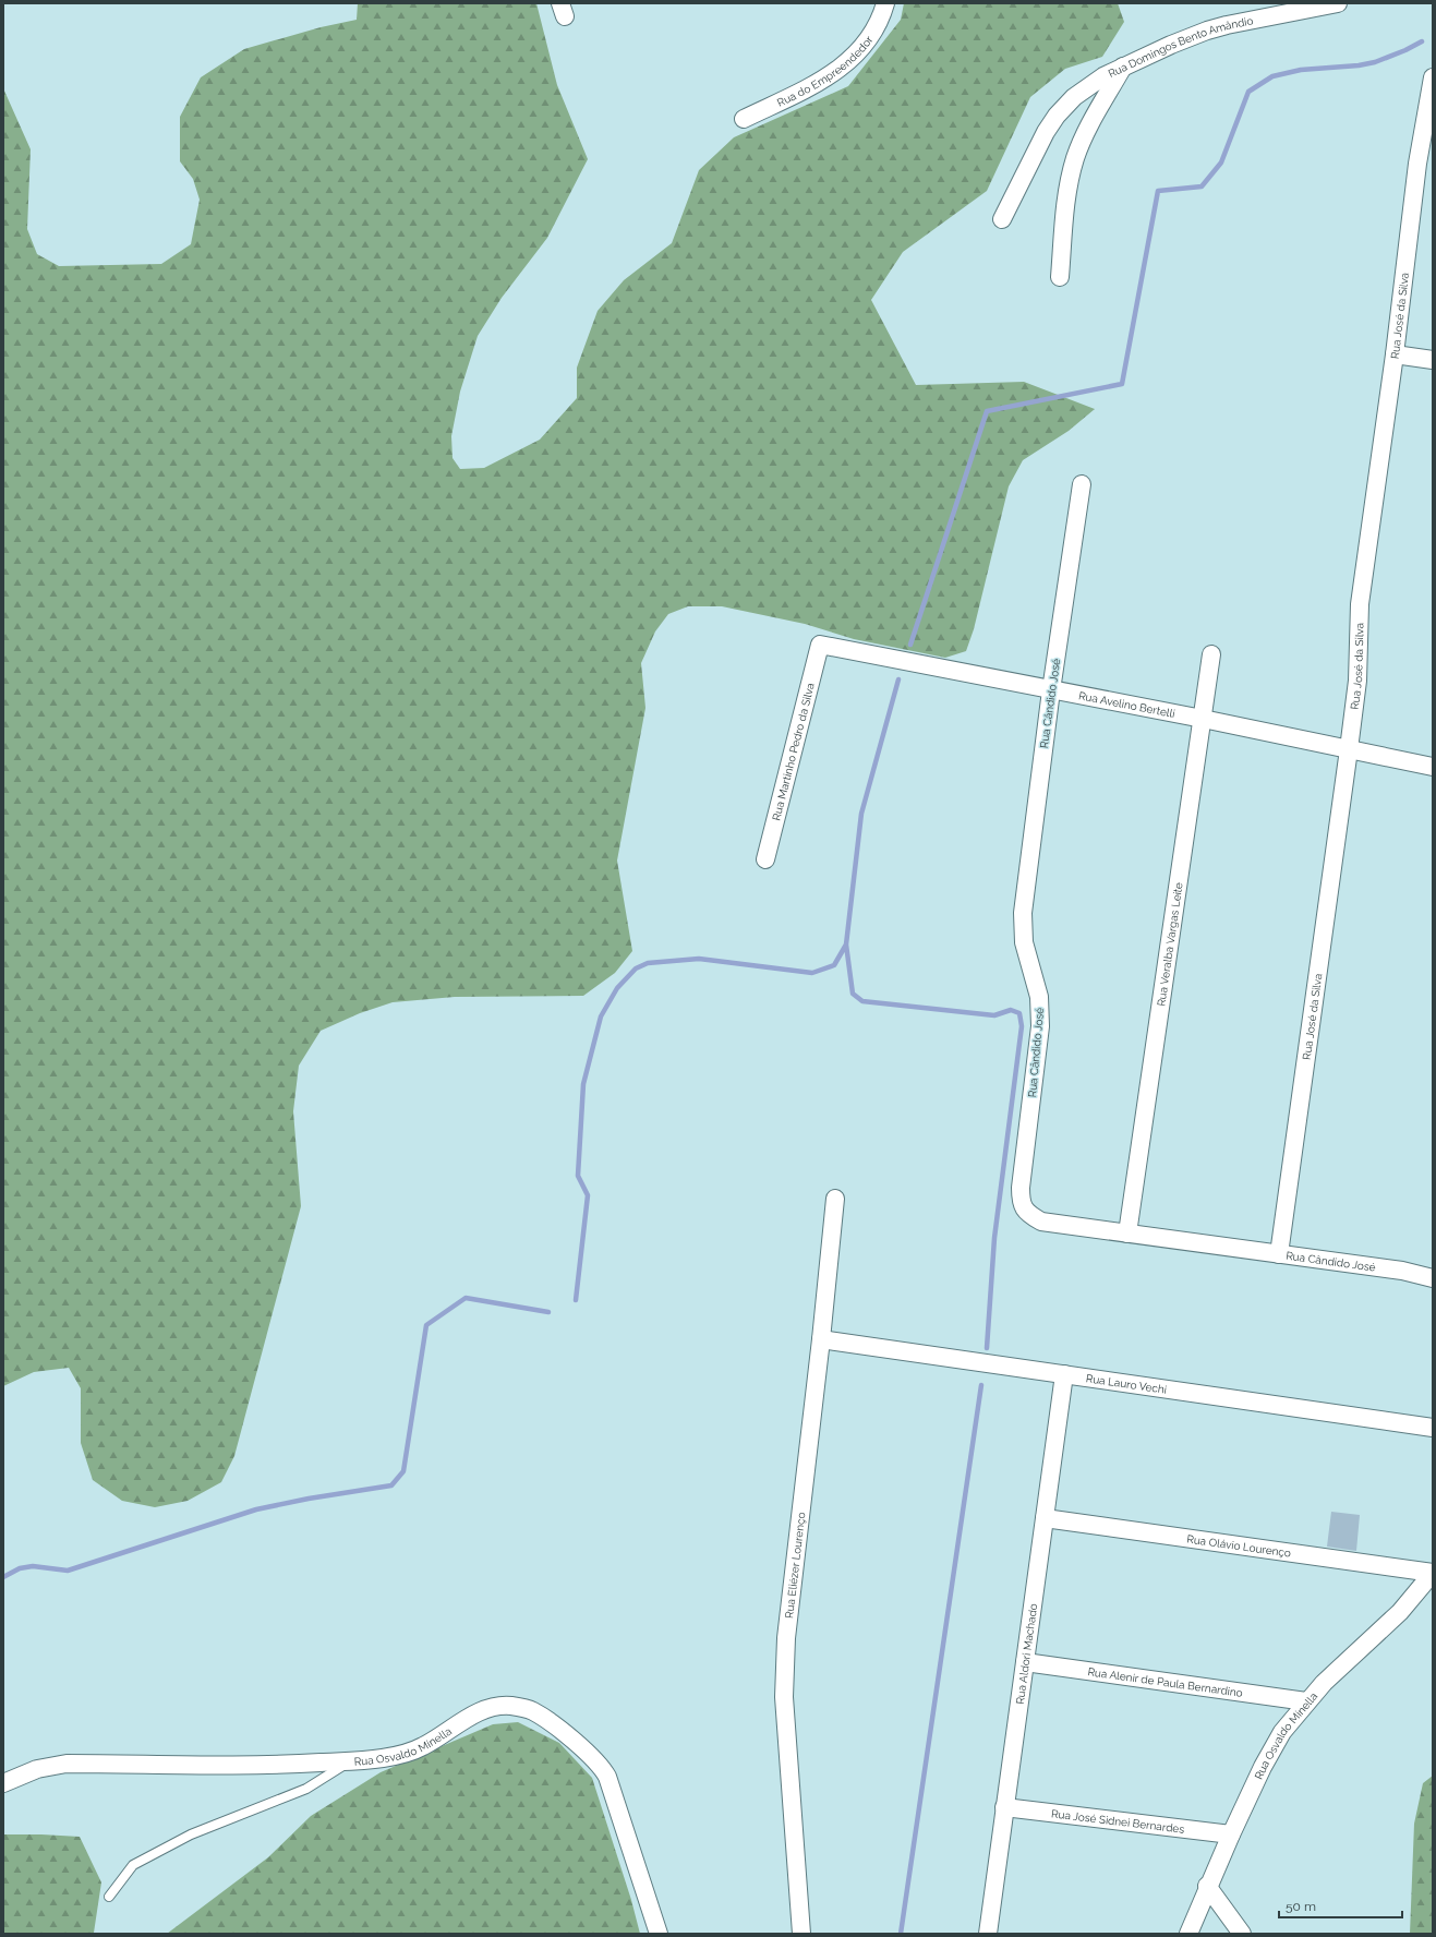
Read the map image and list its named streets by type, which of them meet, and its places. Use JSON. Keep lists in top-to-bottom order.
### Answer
{
  "streets": {
    "street": [
      "Rua Domingos Bento Amândio",
      "Rua do Empreendedor",
      "Rua José da Silva",
      "Rua Cândido José",
      "Rua Avelino Bertelli",
      "Rua Martinho Pedro da Silva",
      "Rua Veralba Vargas Leite",
      "Rua Lauro Vechi",
      "Rua Olávio Lourenço",
      "Rua Eliézer Lourenço",
      "Rua Aldori Machado",
      "Rua Alenir de Paula Bernardino",
      "Rua Osvaldo Minella",
      "Rua José Sidnei Bernardes"
    ]
  },
  "crossings": [
    ["Rua José da Silva", "Rua Cândido José"],
    ["Rua José da Silva", "Rua Avelino Bertelli"],
    ["Rua Cândido José", "Rua Avelino Bertelli"],
    ["Rua Cândido José", "Rua Veralba Vargas Leite"],
    ["Rua Avelino Bertelli", "Rua Martinho Pedro da Silva"],
    ["Rua Avelino Bertelli", "Rua Veralba Vargas Leite"],
    ["Rua Lauro Vechi", "Rua Eliézer Lourenço"],
    ["Rua Lauro Vechi", "Rua Aldori Machado"],
    ["Rua Olávio Lourenço", "Rua Aldori Machado"],
    ["Rua Olávio Lourenço", "Rua Osvaldo Minella"],
    ["Rua Aldori Machado", "Rua Alenir de Paula Bernardino"],
    ["Rua Aldori Machado", "Rua José Sidnei Bernardes"],
    ["Rua Alenir de Paula Bernardino", "Rua Osvaldo Minella"],
    ["Rua Osvaldo Minella", "Rua José Sidnei Bernardes"]
  ],
  "scale_bar": "50 m"
}
